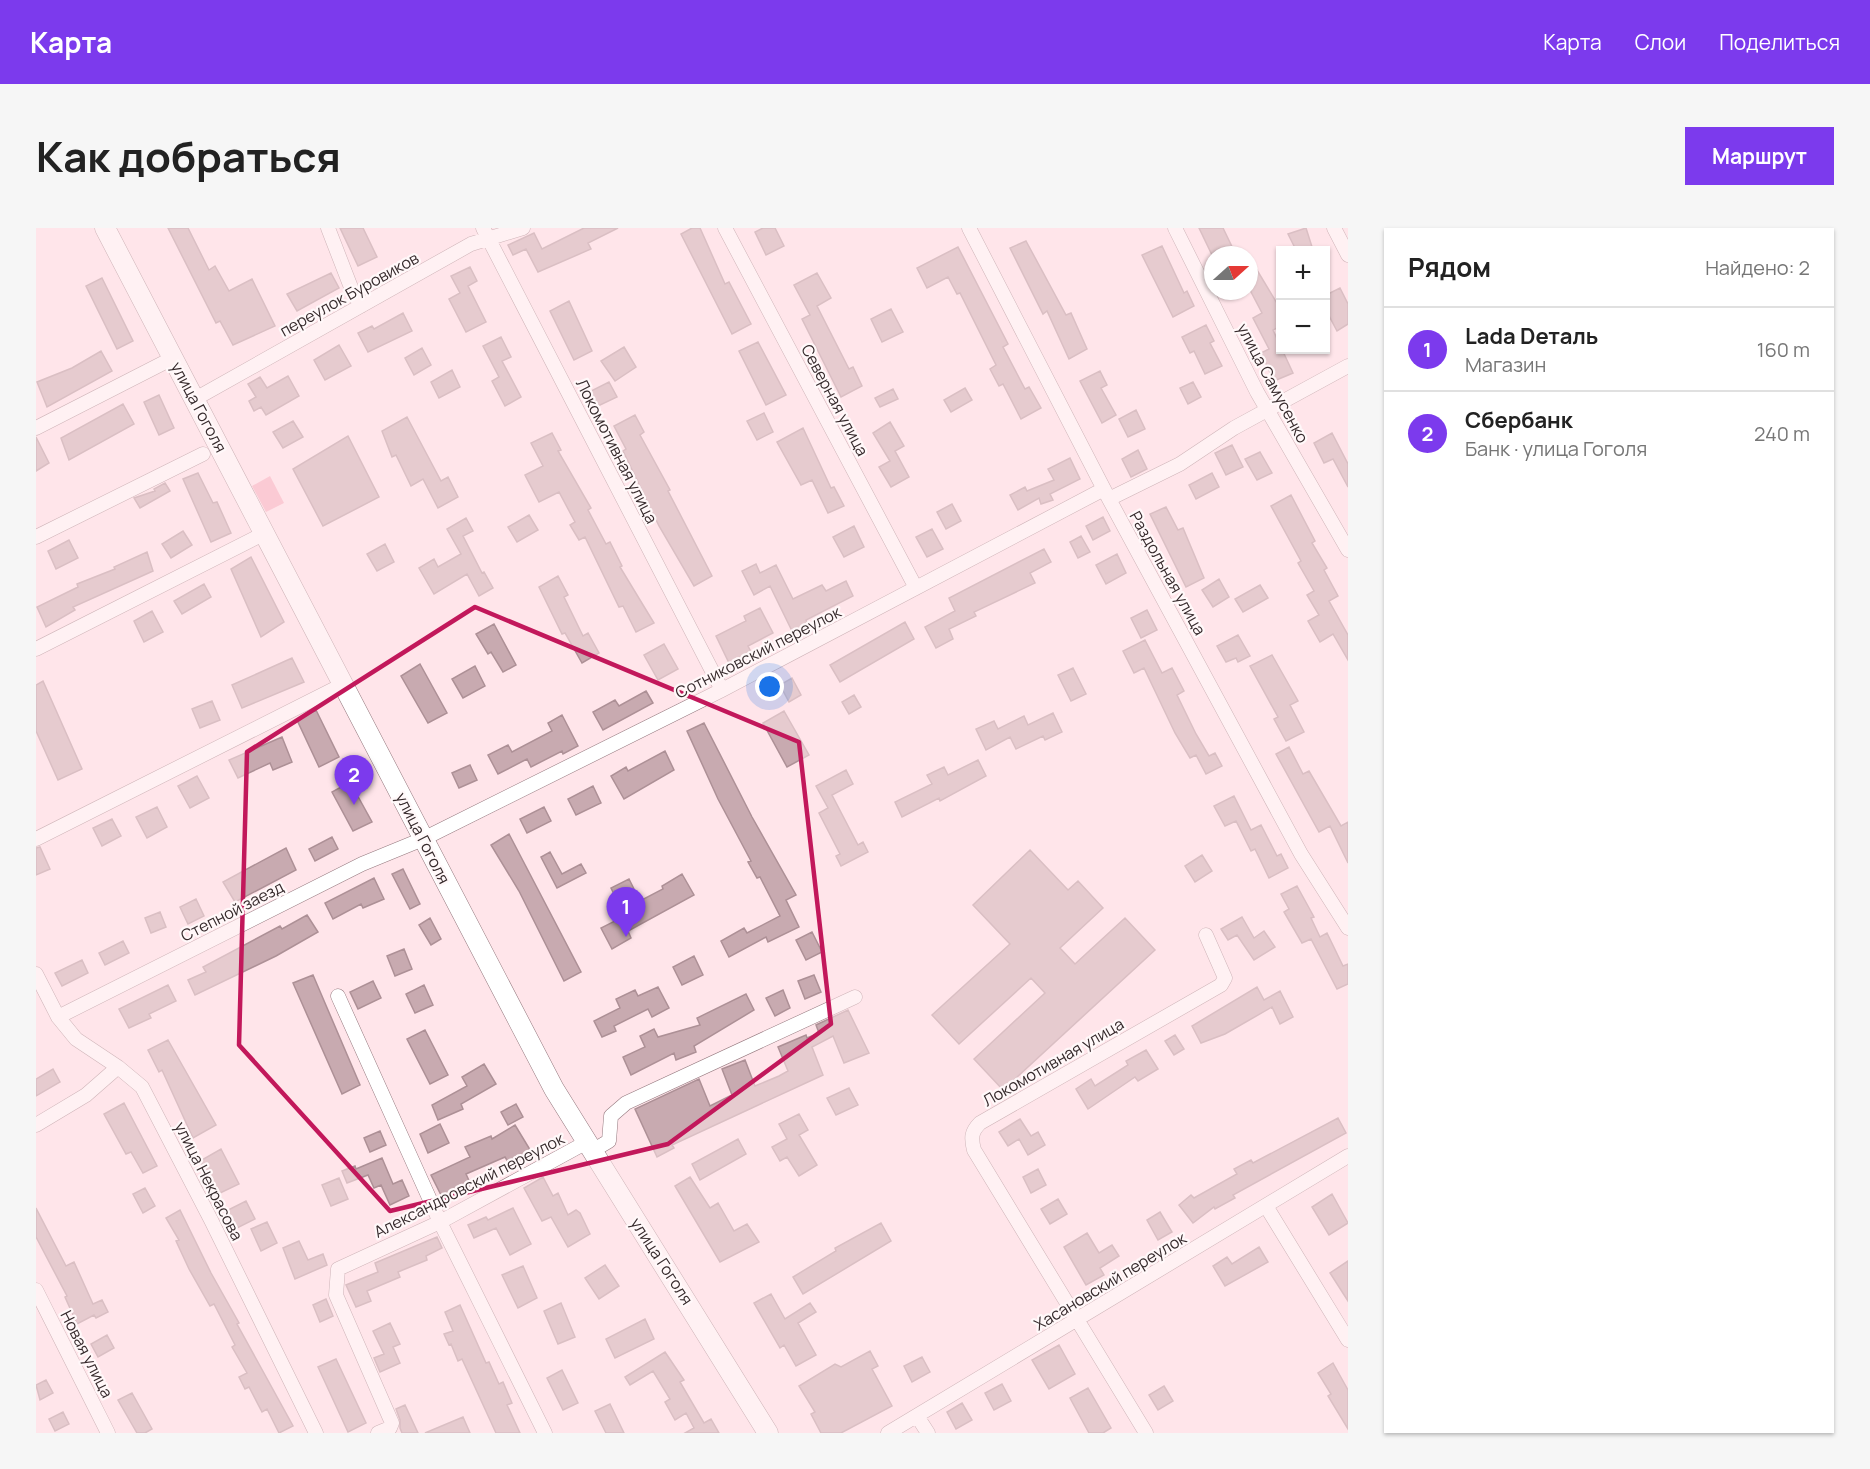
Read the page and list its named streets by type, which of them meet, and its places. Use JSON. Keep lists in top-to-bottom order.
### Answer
{
  "streets": {
    "main road": ["улица Гоголя"],
    "street": [
      "переулок Буровиков",
      "улица Самусенко",
      "Северная улица",
      "Локомотивная улица",
      "Раздольная улица",
      "Сотниковский переулок",
      "Степной заезд",
      "улица Некрасова",
      "Александровский переулок",
      "Хасановский переулок",
      "Новая улица"
    ]
  },
  "crossings": [
    ["переулок Буровиков", "улица Гоголя"],
    ["переулок Буровиков", "Локомотивная улица"],
    ["улица Самусенко", "Сотниковский переулок"],
    ["Северная улица", "Сотниковский переулок"],
    ["улица Гоголя", "Сотниковский переулок"],
    ["улица Гоголя", "Степной заезд"],
    ["улица Гоголя", "Александровский переулок"],
    ["Локомотивная улица", "Сотниковский переулок"],
    ["Локомотивная улица", "Хасановский переулок"],
    ["Раздольная улица", "Сотниковский переулок"],
    ["Сотниковский переулок", "Степной заезд"],
    ["Степной заезд", "улица Некрасова"]
  ],
  "north": "right",
  "page": {
    "header": "Карта",
    "nav": ["Карта", "Слои", "Поделиться"],
    "title": "Как добраться",
    "buttons": "Маршрут",
    "heading": ["Рядом", "Найдено: 2"],
    "map_buttons": ["+", "−"],
    "list": [
      {
        "mark": "1",
        "name": "Lada Dеталь",
        "note": "Магазин",
        "value": "160 m"
      },
      {
        "mark": "2",
        "name": "Сбербанк",
        "note": "Банк · улица Гоголя",
        "value": "240 m"
      }
    ],
    "pins": ["2", "1"]
  }
}
